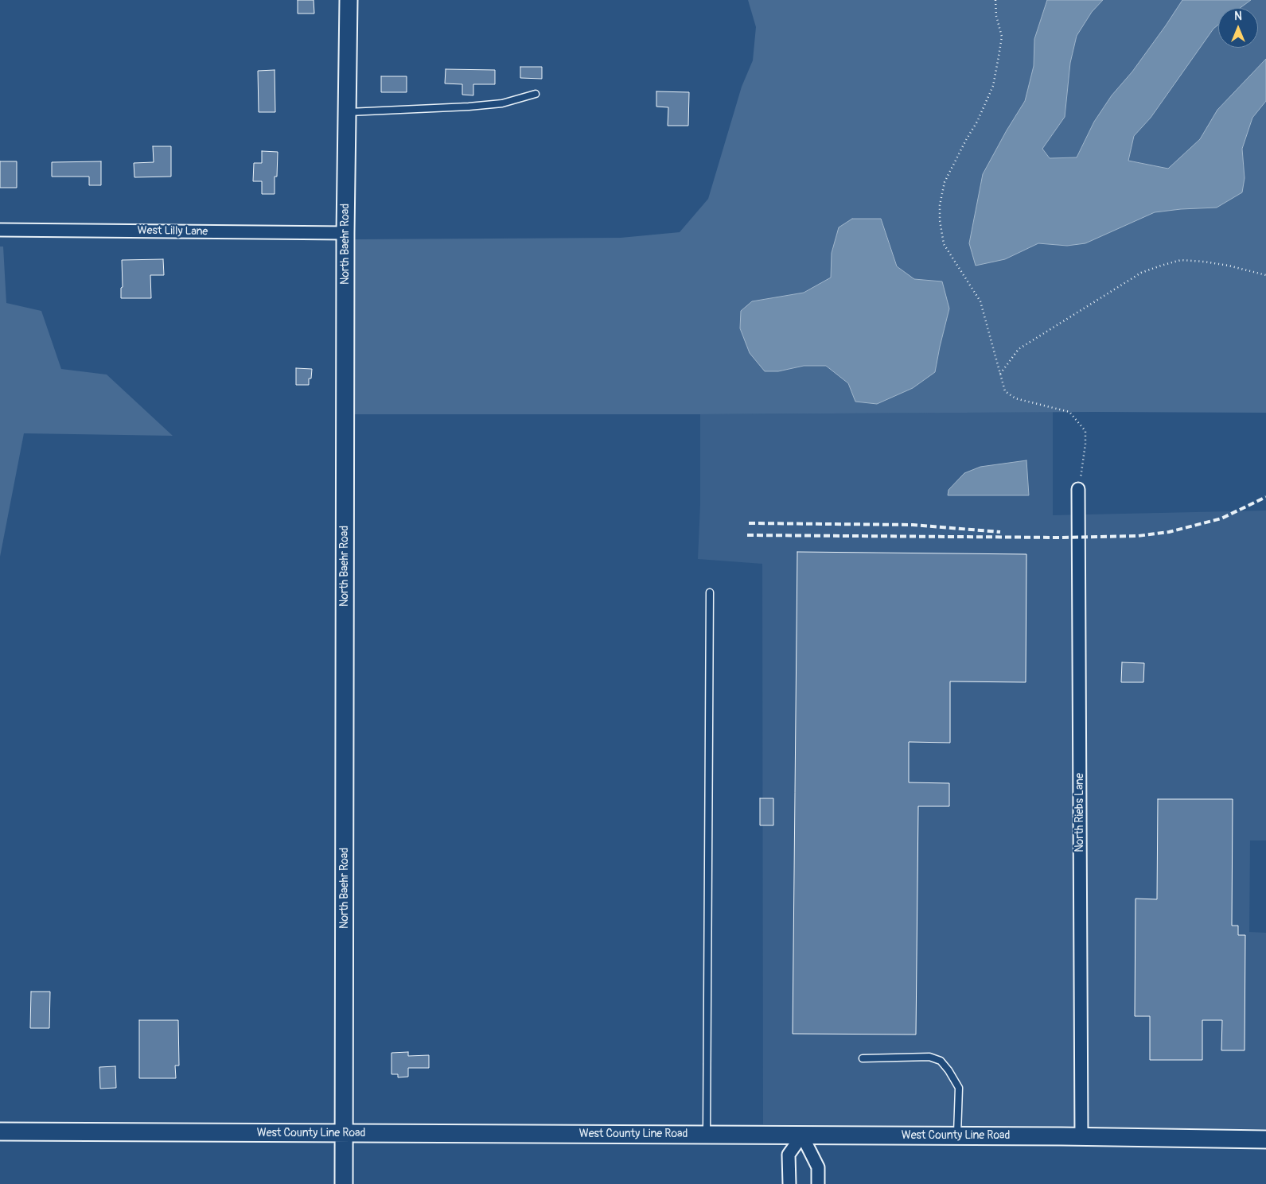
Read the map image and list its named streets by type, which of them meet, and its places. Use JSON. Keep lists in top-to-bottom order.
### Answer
{
  "streets": {
    "street": [
      "West Lilly Lane",
      "North Baehr Road",
      "North Riebs Lane",
      "West County Line Road"
    ]
  },
  "crossings": [
    ["West Lilly Lane", "North Baehr Road"],
    ["North Baehr Road", "West County Line Road"],
    ["North Riebs Lane", "West County Line Road"]
  ],
  "north": "top"
}
